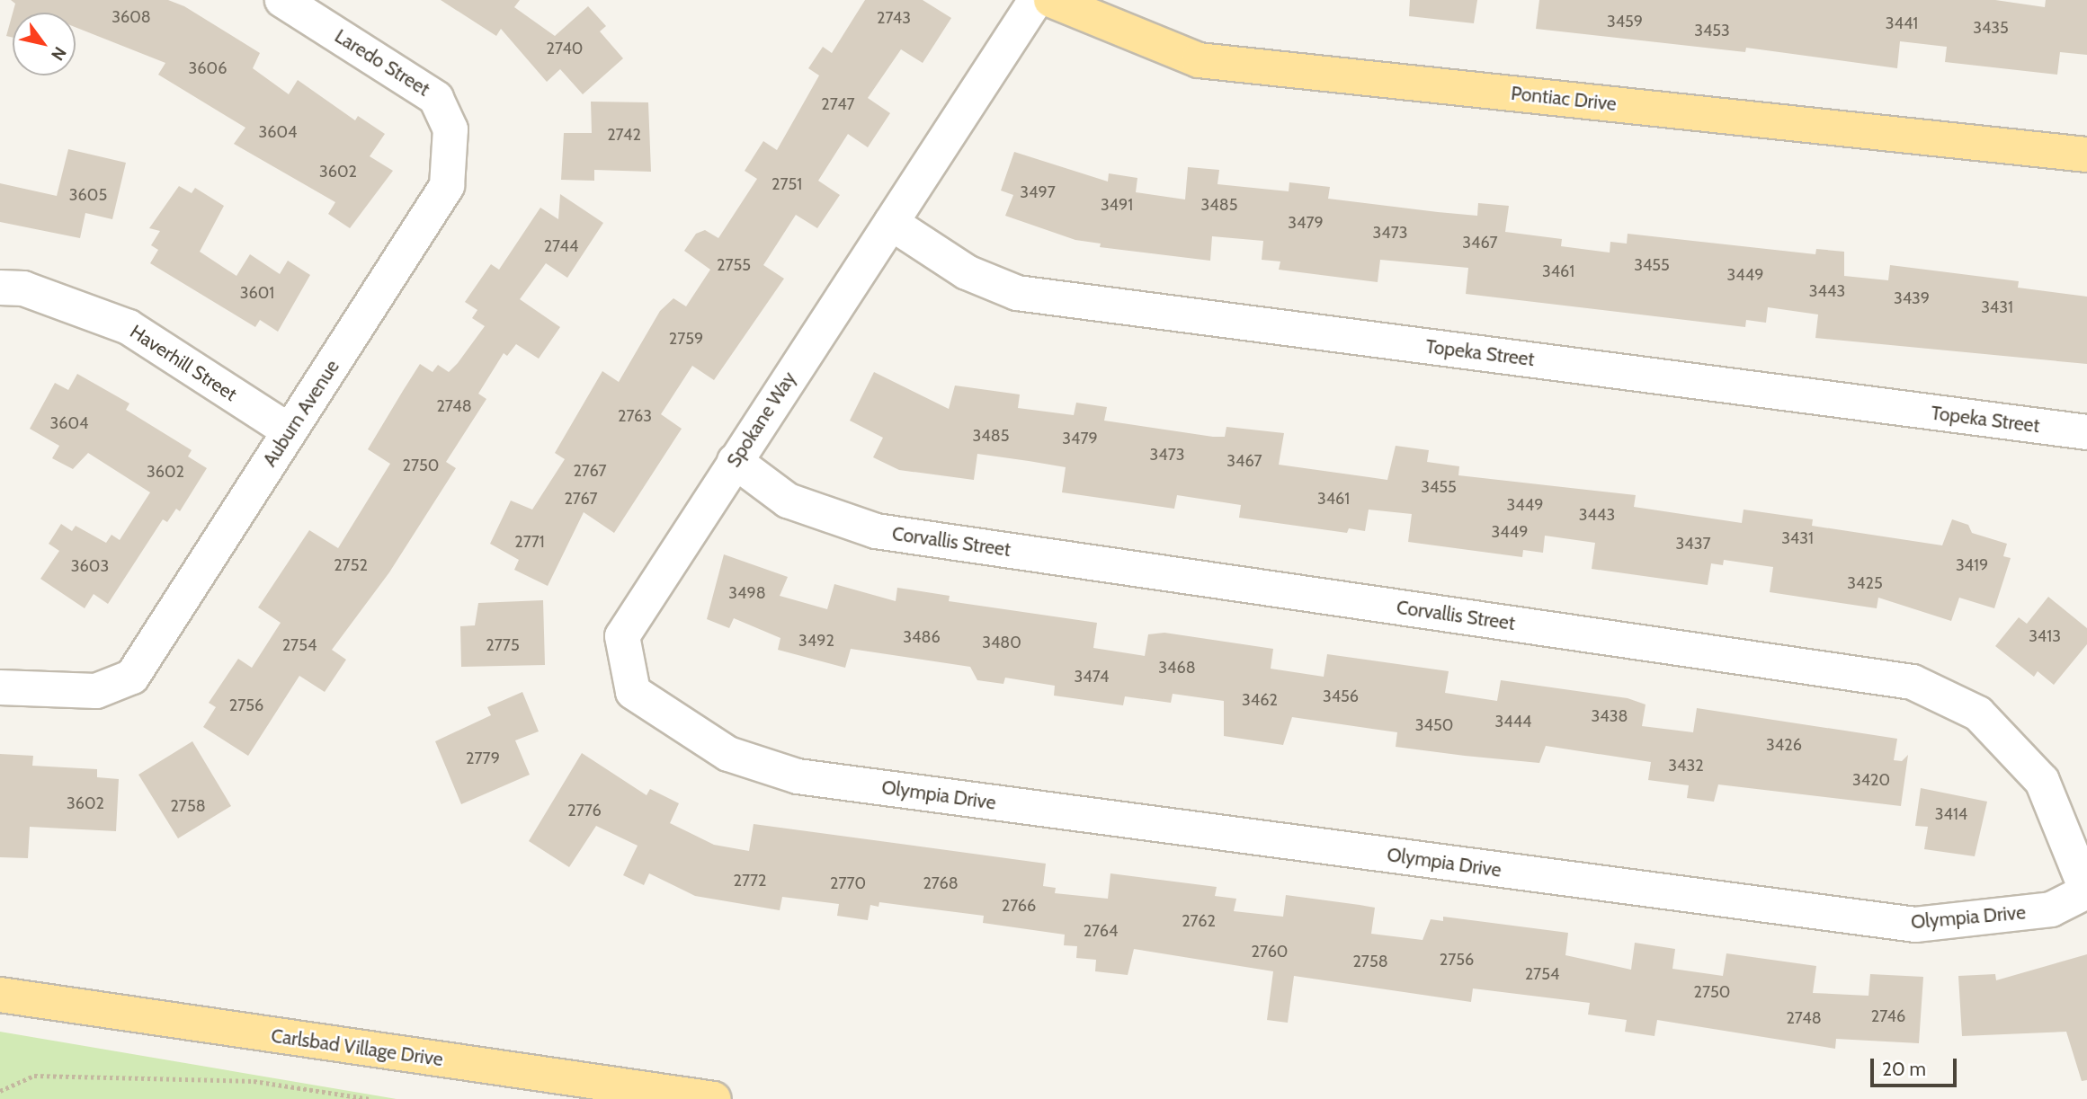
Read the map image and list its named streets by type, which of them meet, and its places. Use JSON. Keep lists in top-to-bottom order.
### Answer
{
  "streets": {
    "main road": ["Pontiac Drive", "Carlsbad Village Drive"],
    "street": [
      "Laredo Street",
      "Topeka Street",
      "Haverhill Street",
      "Auburn Avenue",
      "Spokane Way",
      "Corvallis Street",
      "Olympia Drive"
    ]
  },
  "crossings": [
    ["Laredo Street", "Auburn Avenue"],
    ["Topeka Street", "Spokane Way"],
    ["Haverhill Street", "Auburn Avenue"],
    ["Spokane Way", "Corvallis Street"],
    ["Spokane Way", "Olympia Drive"],
    ["Corvallis Street", "Olympia Drive"]
  ],
  "house_numbers": [
    "3608",
    "2743",
    "3459",
    "3441",
    "3435",
    "3453",
    "2740",
    "3606",
    "2747",
    "3604",
    "2742",
    "3602",
    "2751",
    "3497",
    "3605",
    "3491",
    "3485",
    "3479",
    "3473",
    "3467",
    "2744",
    "2755",
    "3455",
    "3461",
    "3449",
    "3443",
    "3601",
    "3439",
    "3431",
    "2759",
    "2748",
    "2763",
    "3604",
    "3485",
    "3479",
    "3473",
    "3467",
    "2750",
    "2767",
    "3602",
    "3455",
    "2767",
    "3461",
    "3449",
    "3443",
    "3449",
    "3431",
    "2771",
    "3437",
    "2752",
    "3419",
    "3603",
    "3425",
    "3498",
    "3413",
    "3486",
    "3492",
    "3480",
    "2754",
    "2775",
    "3468",
    "3474",
    "3456",
    "3462",
    "2756",
    "3438",
    "3444",
    "3450",
    "3426",
    "2779",
    "3432",
    "3420",
    "3602",
    "2758",
    "2776",
    "3414",
    "2772",
    "2770",
    "2768",
    "2766",
    "2762",
    "2764",
    "2760",
    "2756",
    "2758",
    "2754",
    "2750",
    "2746",
    "2748"
  ],
  "scale_bar": "20 m",
  "north": "bottom right"
}
